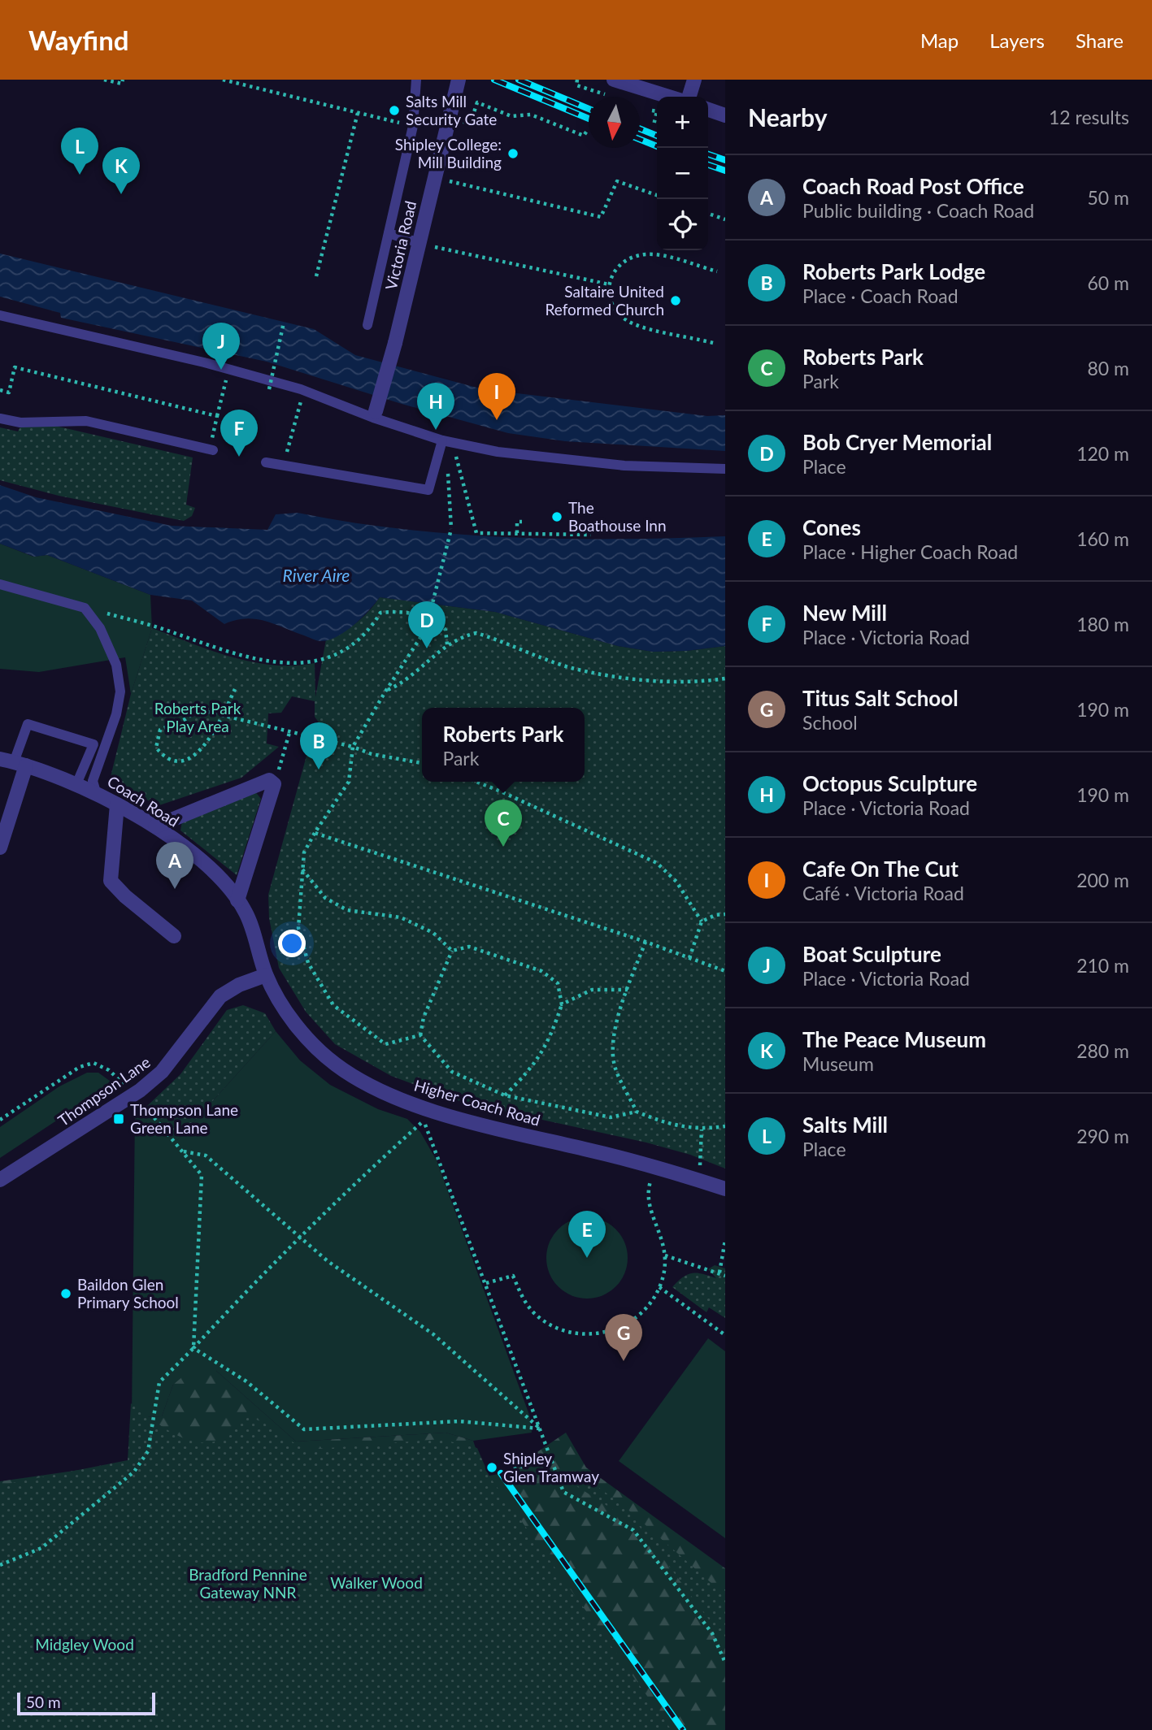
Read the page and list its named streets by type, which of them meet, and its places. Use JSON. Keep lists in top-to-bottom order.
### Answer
{
  "streets": {
    "street": [
      "Victoria Road",
      "Coach Road",
      "Thompson Lane",
      "Higher Coach Road"
    ]
  },
  "crossings": [
    ["Coach Road", "Thompson Lane"],
    ["Coach Road", "Higher Coach Road"],
    ["Thompson Lane", "Higher Coach Road"]
  ],
  "water": ["River Aire"],
  "parks": [
    "Roberts Park Play Area",
    "Bradford Pennine Gateway NNR",
    "Walker Wood",
    "Midgley Wood"
  ],
  "places": {
    "other": [
      "Salts Mill Security Gate",
      "Shipley College: Mill Building",
      "Saltaire United Reformed Church",
      "The Boathouse Inn",
      "Baildon Glen Primary School",
      "Shipley Glen Tramway"
    ],
    "transit": ["Thompson Lane Green Lane"]
  },
  "scale_bar": "50 m",
  "north": "bottom",
  "page": {
    "header": "Wayfind",
    "nav": ["Map", "Layers", "Share"],
    "heading": ["Nearby", "12 results"],
    "map_buttons": ["+", "−"],
    "pins": [
      "L",
      "K",
      "J",
      "I",
      "H",
      "F",
      "D",
      "B",
      "C",
      "A",
      "E",
      "G"
    ],
    "list": [
      {
        "mark": "A",
        "name": "Coach Road Post Office",
        "note": "Public building · Coach Road",
        "value": "50 m"
      },
      {
        "mark": "B",
        "name": "Roberts Park Lodge",
        "note": "Place · Coach Road",
        "value": "60 m"
      },
      {
        "mark": "C",
        "name": "Roberts Park",
        "note": "Park",
        "value": "80 m"
      },
      {
        "mark": "D",
        "name": "Bob Cryer Memorial",
        "note": "Place",
        "value": "120 m"
      },
      {
        "mark": "E",
        "name": "Cones",
        "note": "Place · Higher Coach Road",
        "value": "160 m"
      },
      {
        "mark": "F",
        "name": "New Mill",
        "note": "Place · Victoria Road",
        "value": "180 m"
      },
      {
        "mark": "G",
        "name": "Titus Salt School",
        "note": "School",
        "value": "190 m"
      },
      {
        "mark": "H",
        "name": "Octopus Sculpture",
        "note": "Place · Victoria Road",
        "value": "190 m"
      },
      {
        "mark": "I",
        "name": "Cafe On The Cut",
        "note": "Café · Victoria Road",
        "value": "200 m"
      },
      {
        "mark": "J",
        "name": "Boat Sculpture",
        "note": "Place · Victoria Road",
        "value": "210 m"
      },
      {
        "mark": "K",
        "name": "The Peace Museum",
        "note": "Museum",
        "value": "280 m"
      },
      {
        "mark": "L",
        "name": "Salts Mill",
        "note": "Place",
        "value": "290 m"
      }
    ],
    "popup": ["Roberts Park", "Park"],
    "scale": "50 m"
  }
}
